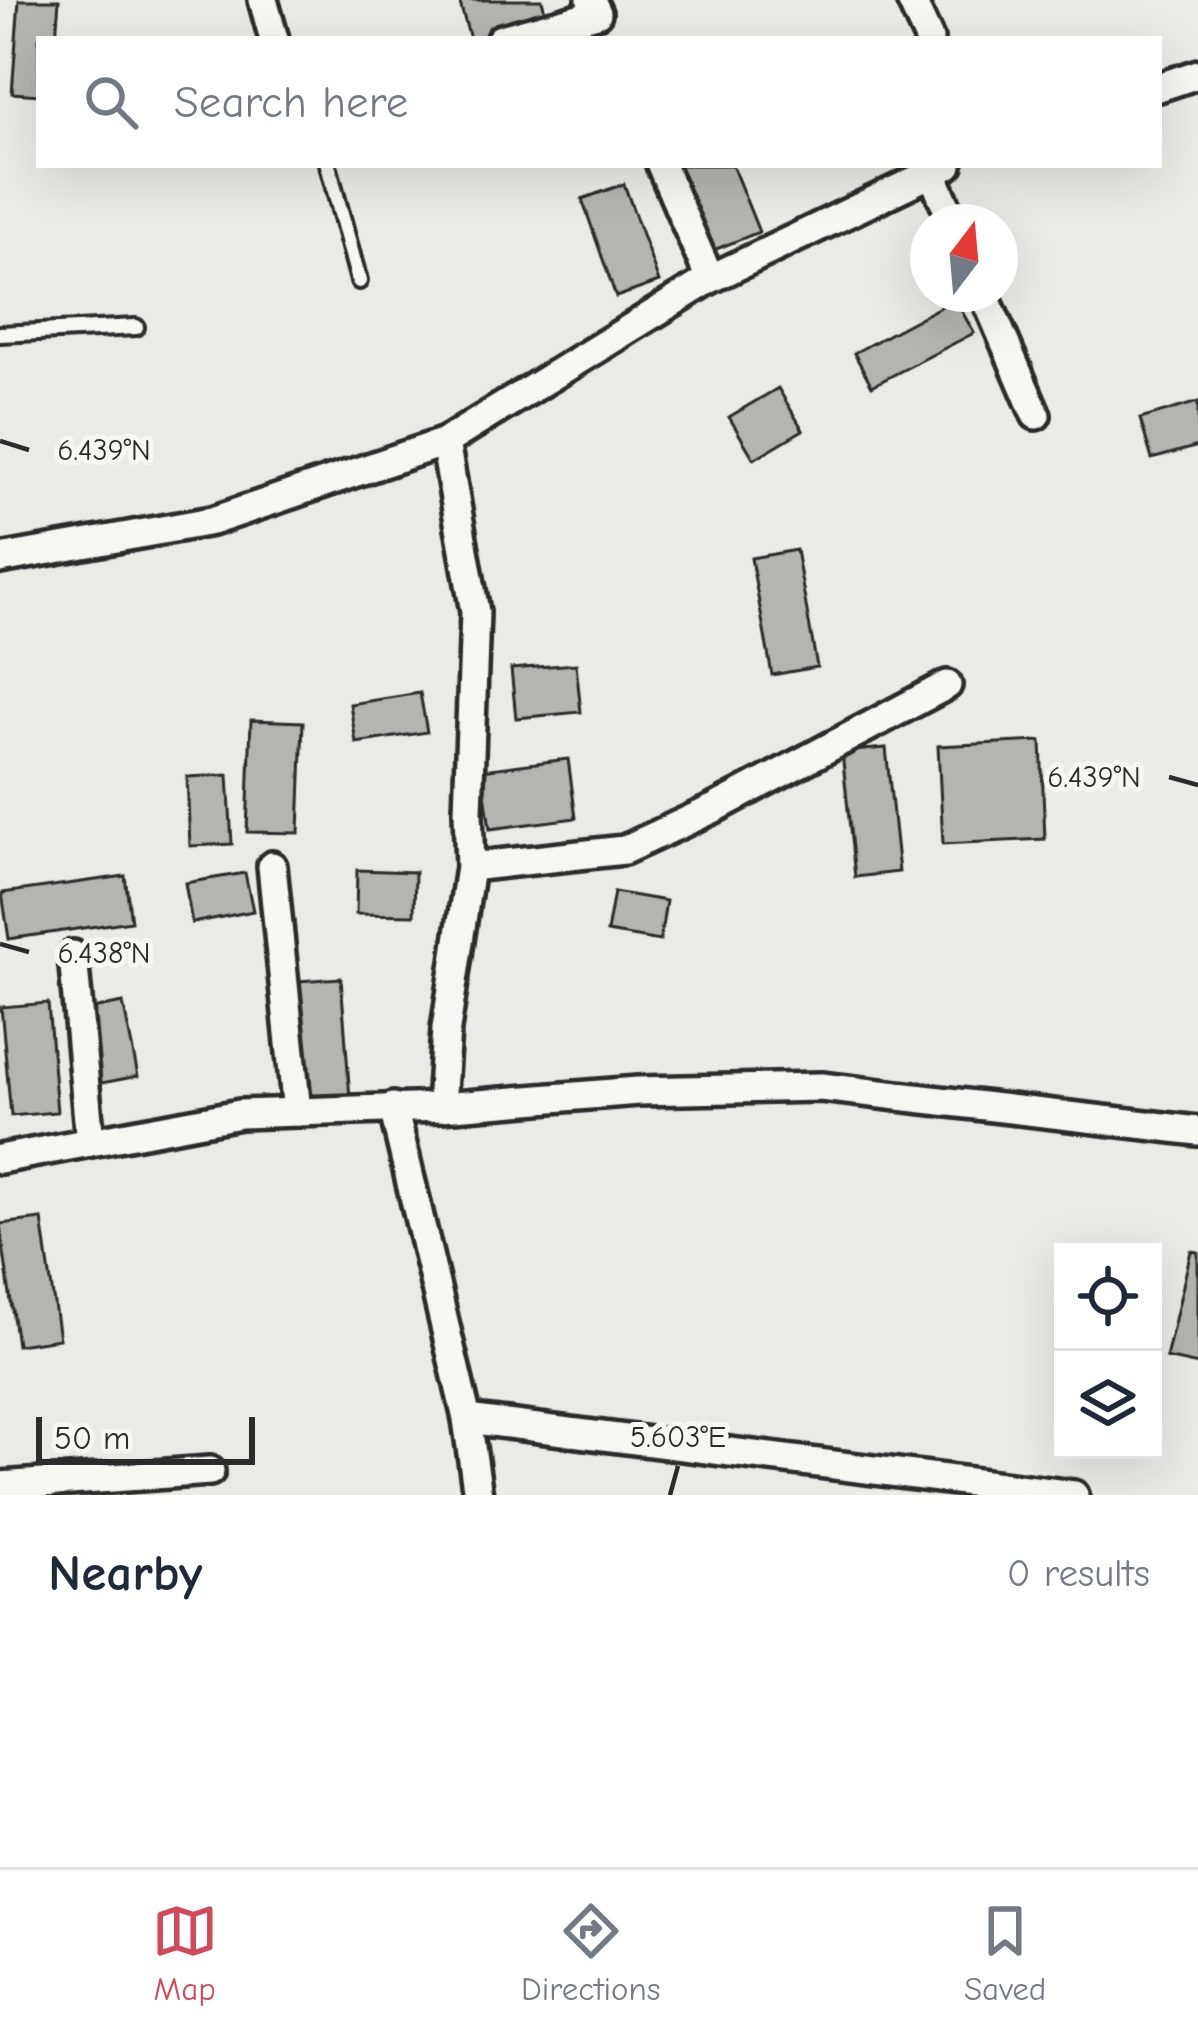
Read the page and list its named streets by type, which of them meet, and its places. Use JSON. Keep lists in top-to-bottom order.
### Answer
{
  "scale_bar": "50 m",
  "north": "top",
  "page": {
    "search": "Search here",
    "scale": "50 m",
    "heading": ["Nearby", "0 results"],
    "nav": ["Map", "Directions", "Saved"]
  },
  "coordinates": ["6.439°N", "6.438°N", "5.603°E"]
}
